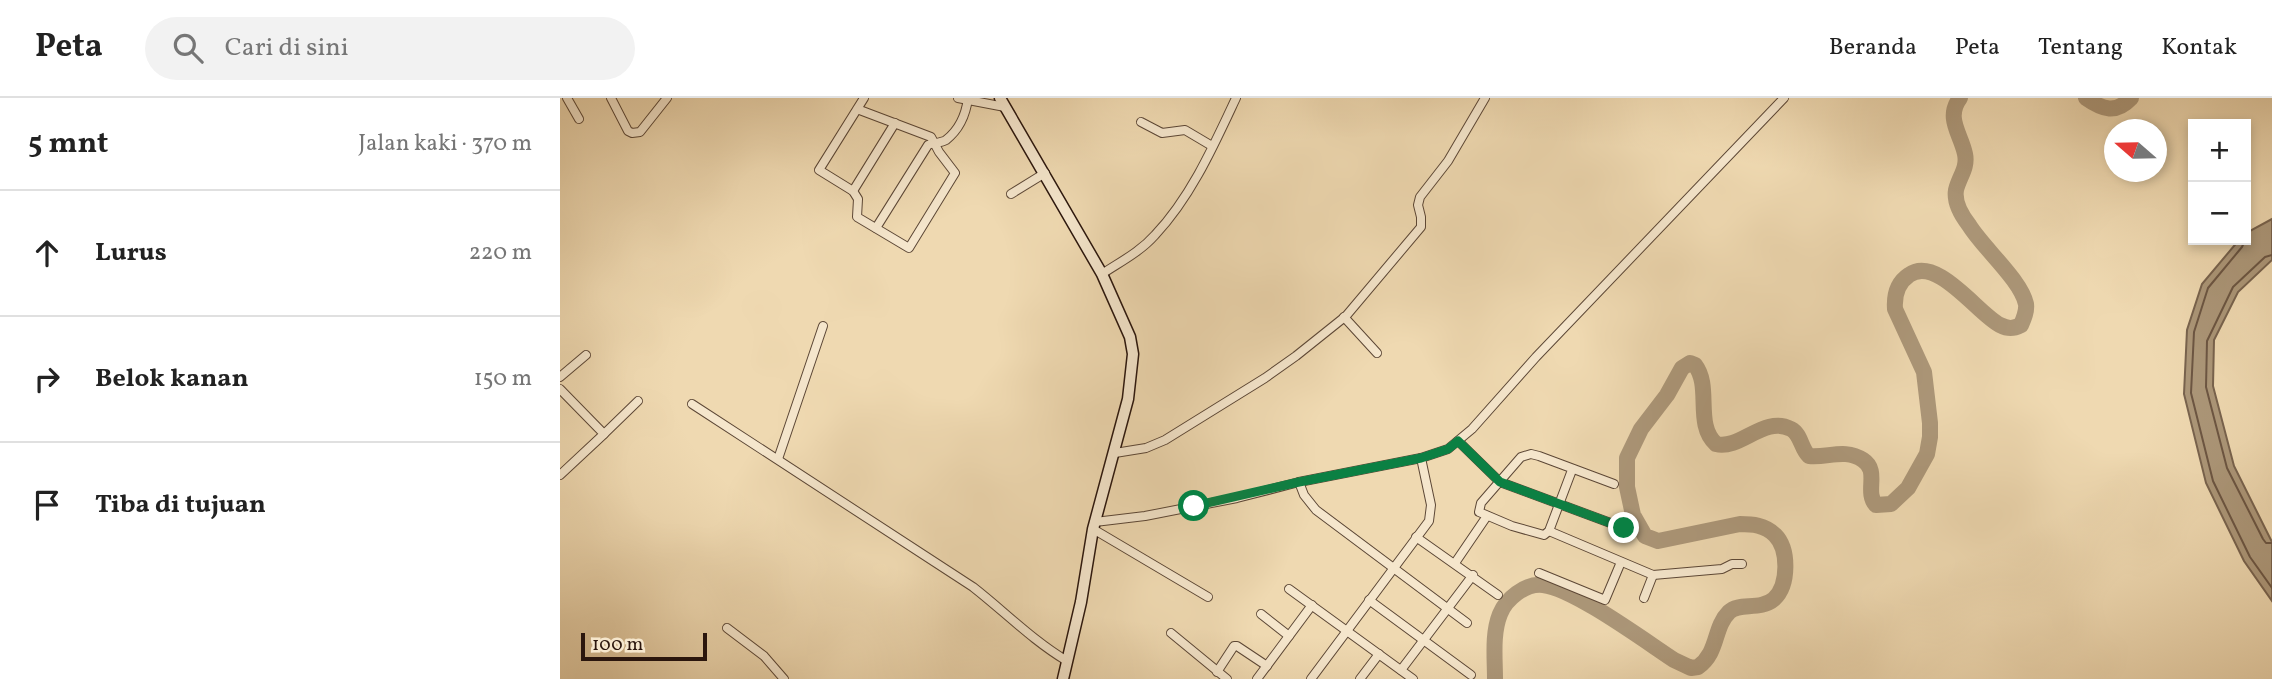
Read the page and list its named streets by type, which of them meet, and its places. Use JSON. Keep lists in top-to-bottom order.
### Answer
{
  "scale_bar": "100 m",
  "north": "left",
  "page": {
    "header": "Peta",
    "search": "Cari di sini",
    "nav": [
      "Beranda",
      "Peta",
      "Tentang",
      "Kontak"
    ],
    "heading": ["5 mnt", "Jalan kaki · 370 m"],
    "map_buttons": ["+", "−"],
    "list": [
      ["Lurus", "220 m"],
      ["Belok kanan", "150 m"],
      "Tiba di tujuan"
    ],
    "scale": "100 m"
  }
}
